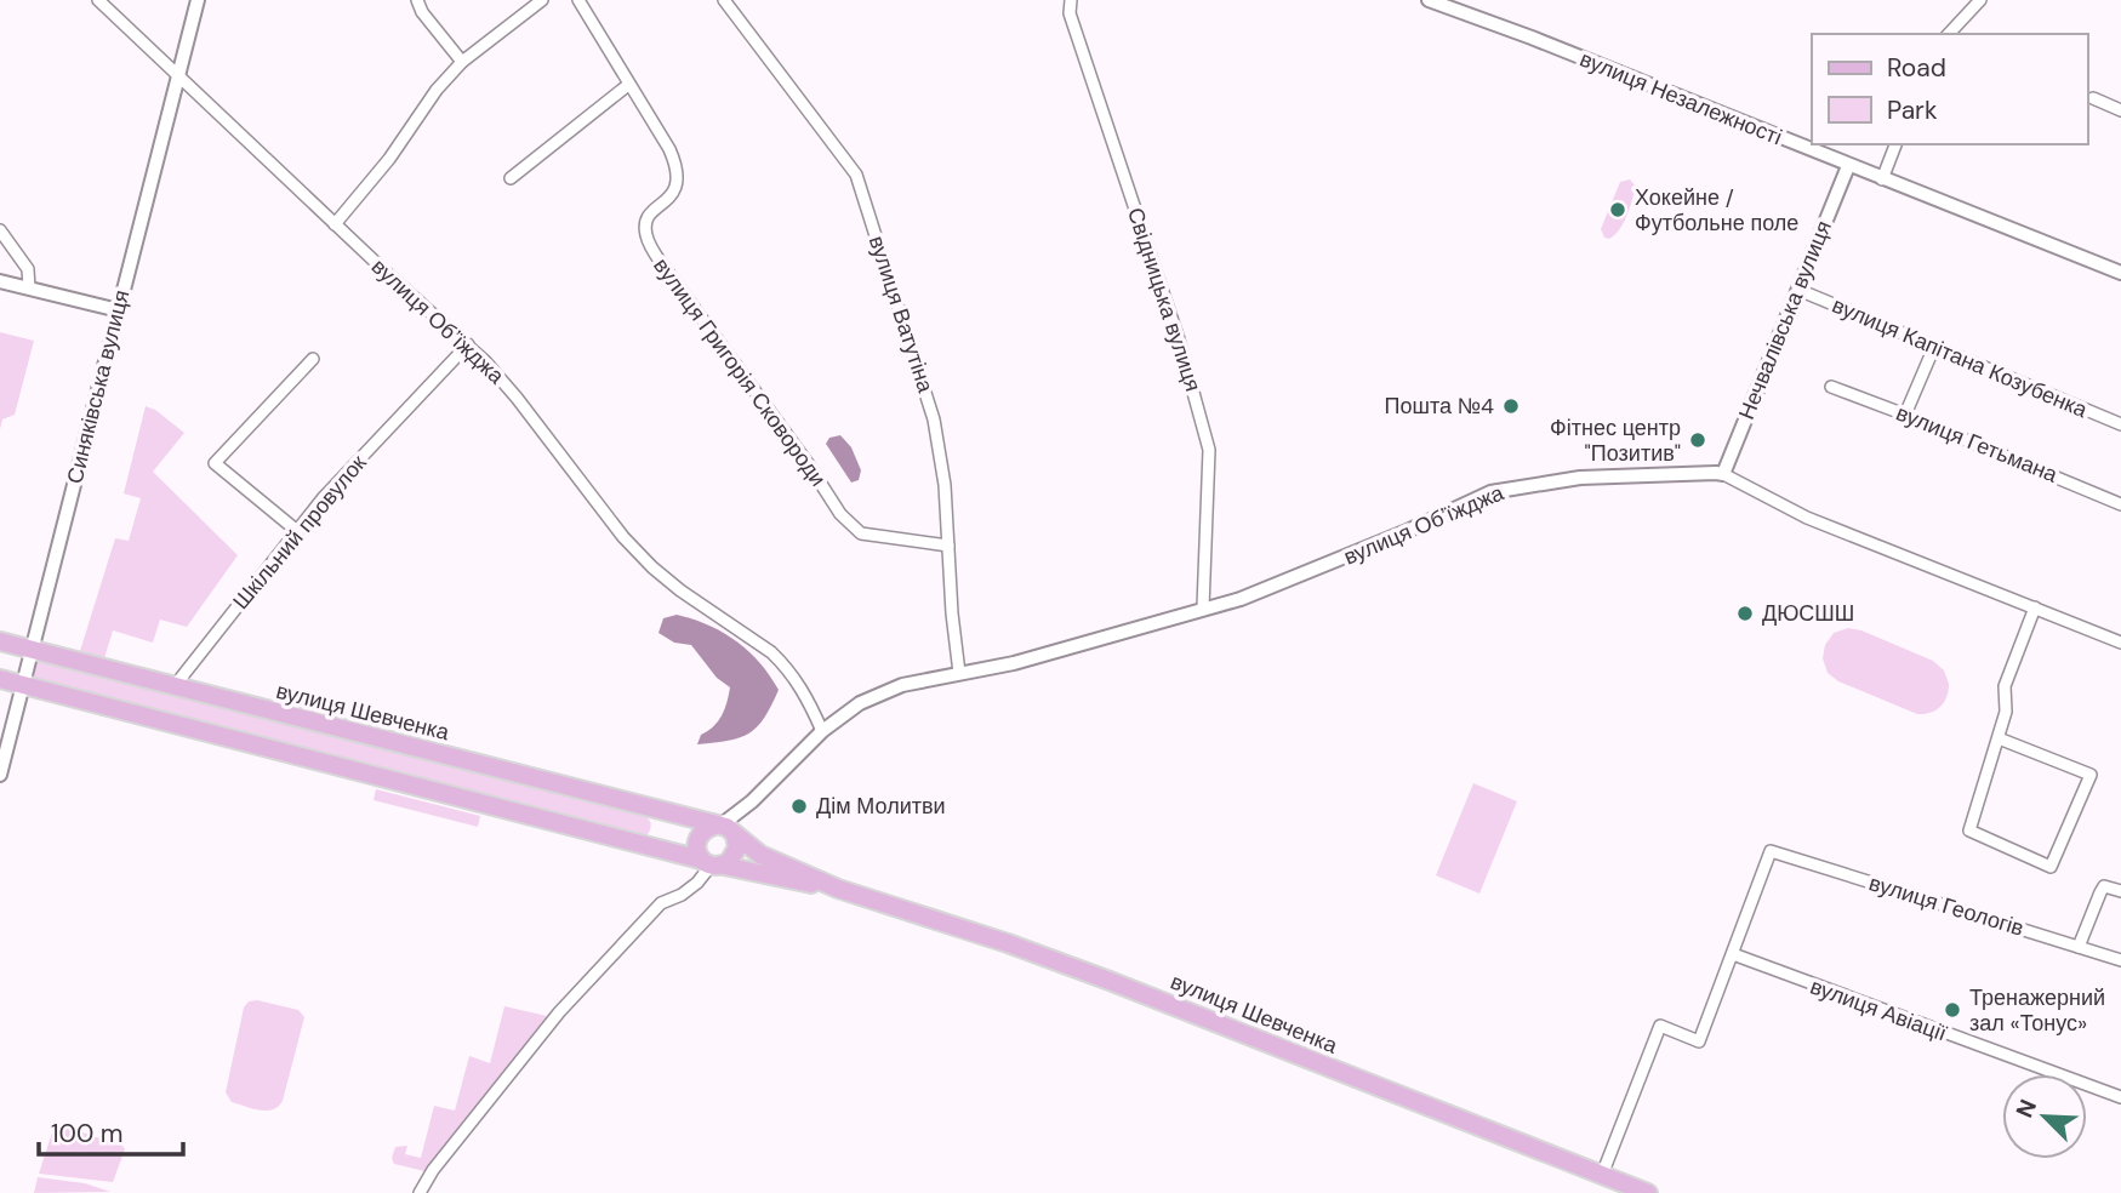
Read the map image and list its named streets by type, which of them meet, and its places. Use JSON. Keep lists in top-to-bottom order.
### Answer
{
  "streets": {
    "main road": ["вулиця Шевченка"],
    "street": [
      "вулиця Незалежності",
      "Свідницька вулиця",
      "вулиця Ватутіна",
      "Нечвалівська вулиця",
      "вулиця Обʼїжджа",
      "вулиця Капітана Козубенка",
      "вулиця Григорія Сковороди",
      "Синяківська вулиця",
      "вулиця Гетьмана",
      "Шкільний провулок",
      "вулиця Геологів",
      "вулиця Авіації"
    ]
  },
  "crossings": [
    ["вулиця Незалежності", "Нечвалівська вулиця"],
    ["Свідницька вулиця", "вулиця Обʼїжджа"],
    ["вулиця Ватутіна", "вулиця Обʼїжджа"],
    ["вулиця Ватутіна", "вулиця Григорія Сковороди"],
    ["Нечвалівська вулиця", "вулиця Обʼїжджа"],
    ["Нечвалівська вулиця", "вулиця Капітана Козубенка"],
    ["вулиця Обʼїжджа", "Синяківська вулиця"],
    ["вулиця Обʼїжджа", "Шкільний провулок"],
    ["вулиця Обʼїжджа", "вулиця Шевченка"],
    ["Синяківська вулиця", "вулиця Шевченка"],
    ["Шкільний провулок", "вулиця Шевченка"],
    ["вулиця Геологів", "вулиця Авіації"]
  ],
  "places": [
    "Хокейне / Футбольне поле",
    "Пошта №4",
    "Фітнес центр \"Позитив\"",
    "ДЮСШШ",
    "Дім Молитви",
    "Тренажерний зал «Тонус»"
  ],
  "legend": ["Road", "Park"],
  "scale_bar": "100 m",
  "north": "top left"
}
